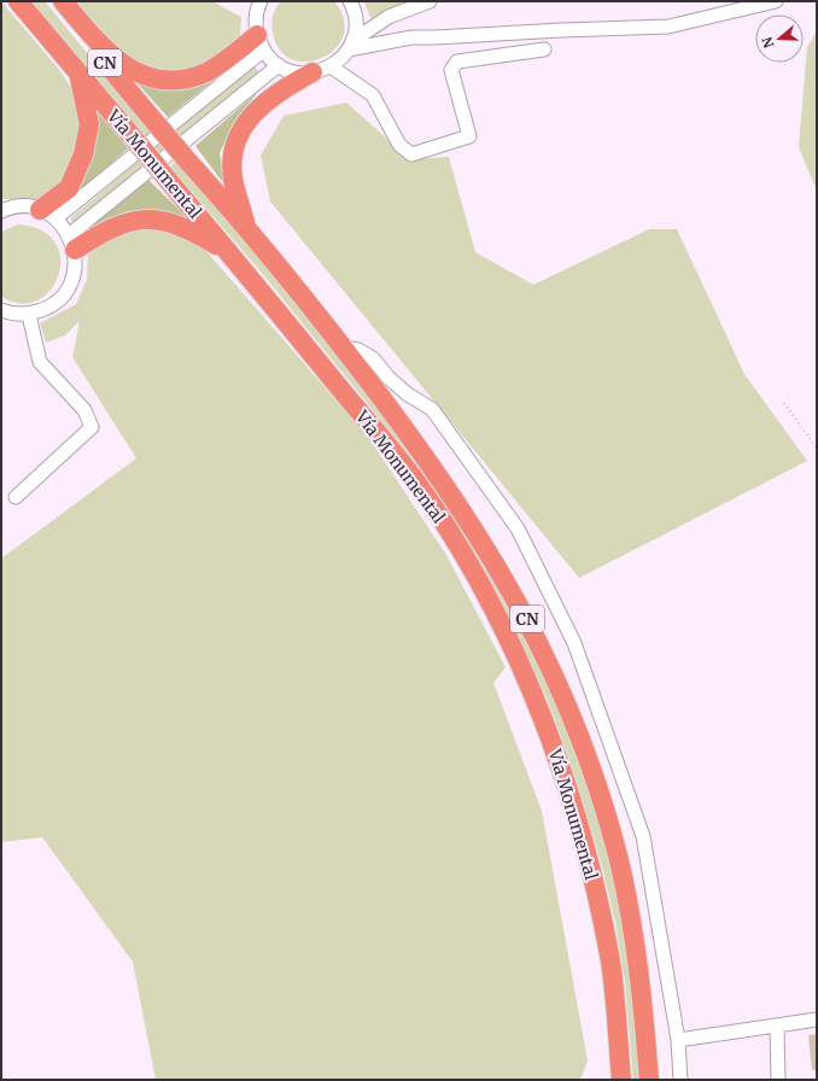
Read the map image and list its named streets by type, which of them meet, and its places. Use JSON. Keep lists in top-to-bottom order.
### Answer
{
  "streets": {
    "highway": ["CN", "Vía Monumental"]
  },
  "north": "left"
}
